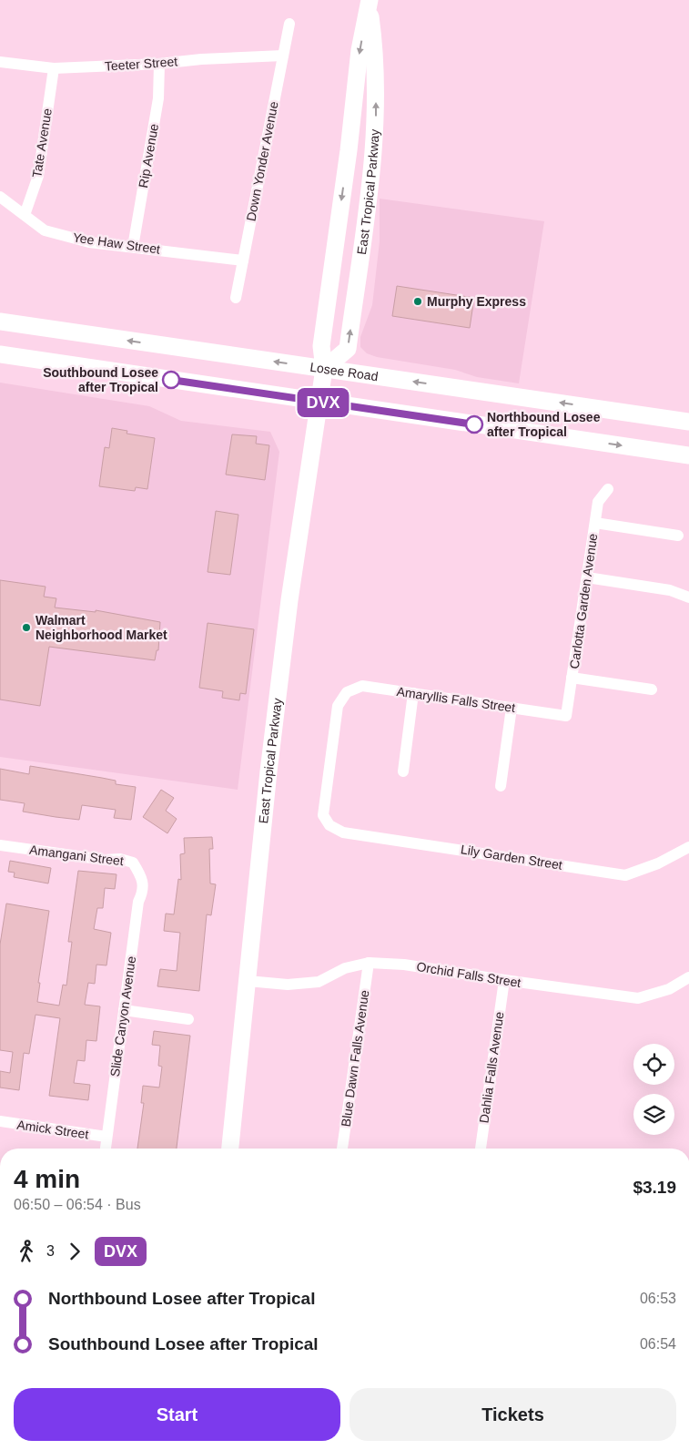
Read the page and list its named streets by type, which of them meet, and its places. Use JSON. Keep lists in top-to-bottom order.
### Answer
{
  "streets": {
    "main road": ["East Tropical Parkway", "Losee Road"],
    "street": [
      "Teeter Street",
      "Tate Avenue",
      "Rip Avenue",
      "Down Yonder Avenue",
      "Yee Haw Street",
      "Carlotta Garden Avenue",
      "Amaryllis Falls Street",
      "Amangani Street",
      "Lily Garden Street",
      "Orchid Falls Street",
      "Slide Canyon Avenue",
      "Blue Dawn Falls Avenue",
      "Dahlia Falls Avenue",
      "Amick Street"
    ]
  },
  "crossings": [
    ["Teeter Street", "Tate Avenue"],
    ["Teeter Street", "Rip Avenue"],
    ["Teeter Street", "Down Yonder Avenue"],
    ["Tate Avenue", "Yee Haw Street"],
    ["Rip Avenue", "Yee Haw Street"],
    ["Down Yonder Avenue", "Yee Haw Street"],
    ["East Tropical Parkway", "Losee Road"],
    ["East Tropical Parkway", "Orchid Falls Street"],
    ["Carlotta Garden Avenue", "Amaryllis Falls Street"],
    ["Amaryllis Falls Street", "Lily Garden Street"],
    ["Amangani Street", "Slide Canyon Avenue"],
    ["Orchid Falls Street", "Blue Dawn Falls Avenue"],
    ["Orchid Falls Street", "Dahlia Falls Avenue"],
    ["Slide Canyon Avenue", "Amick Street"]
  ],
  "places": [
    "Murphy Express",
    "Southbound Losee after Tropical",
    "Northbound Losee after Tropical",
    "Walmart Neighborhood Market"
  ],
  "lines": ["bus line DVX"],
  "page": {
    "on_map": "DVX",
    "heading": ["4 min", "06:50 – 06:54 · Bus", "$3.19"],
    "legs": ["3", "DVX"],
    "list": [
      {
        "name": "Northbound Losee after Tropical",
        "value": "06:53"
      },
      {
        "name": "Southbound Losee after Tropical",
        "value": "06:54"
      }
    ],
    "buttons": ["Start", "Tickets"]
  }
}
